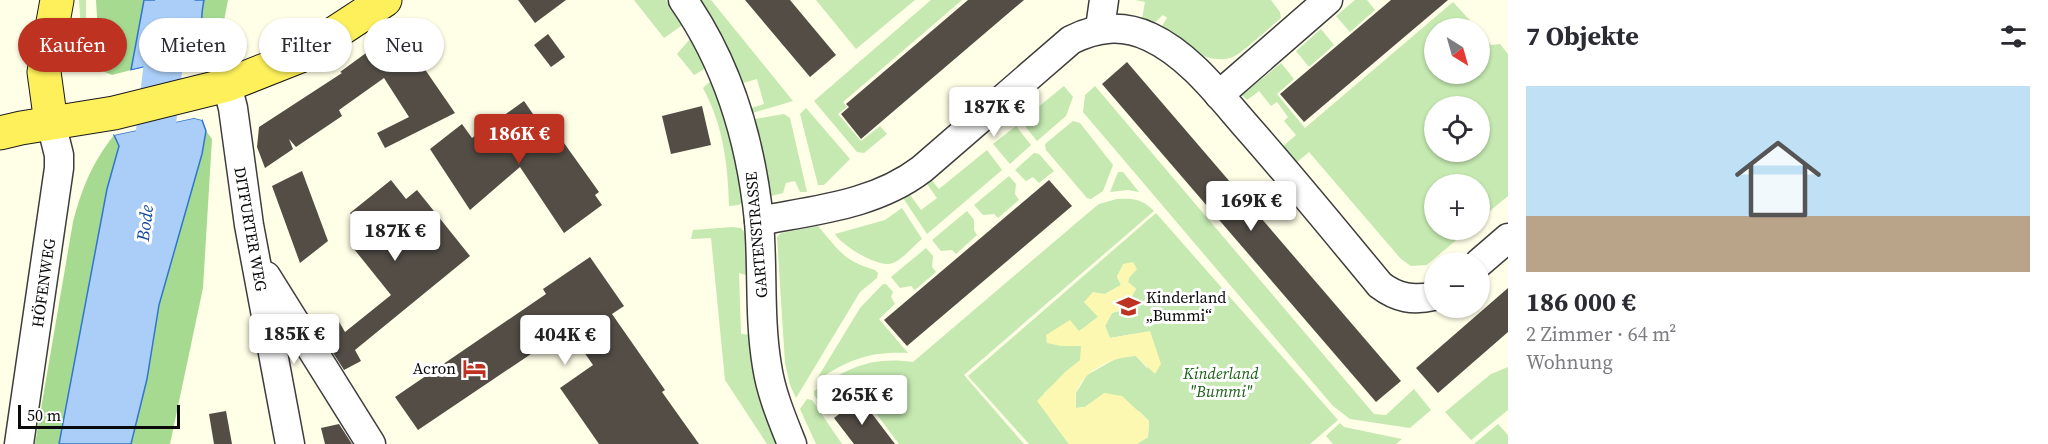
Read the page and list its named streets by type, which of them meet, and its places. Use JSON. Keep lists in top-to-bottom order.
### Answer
{
  "streets": {
    "street": ["DITFURTER WEG", "GARTENSTRASSE", "HÖFENWEG"]
  },
  "water": ["Bode"],
  "parks": ["Kinderland \"Bummi\""],
  "places": {
    "school or university": ["Kinderland „Bummi“"],
    "hotel": ["Acron"]
  },
  "scale_bar": "50 m",
  "north": "bottom right",
  "page": {
    "heading": "7 Objekte",
    "map_buttons": ["+", "−"],
    "chip": [
      "Kaufen",
      "Mieten",
      "Filter",
      "Neu"
    ],
    "list": [
      {
        "name": "186 000 €",
        "note": "2 Zimmer · 64 m² · Wohnung"
      }
    ],
    "price": [
      "187K €",
      "186K €",
      "169K €",
      "187K €",
      "185K €",
      "404K €",
      "265K €"
    ],
    "scale": "50 m"
  }
}
